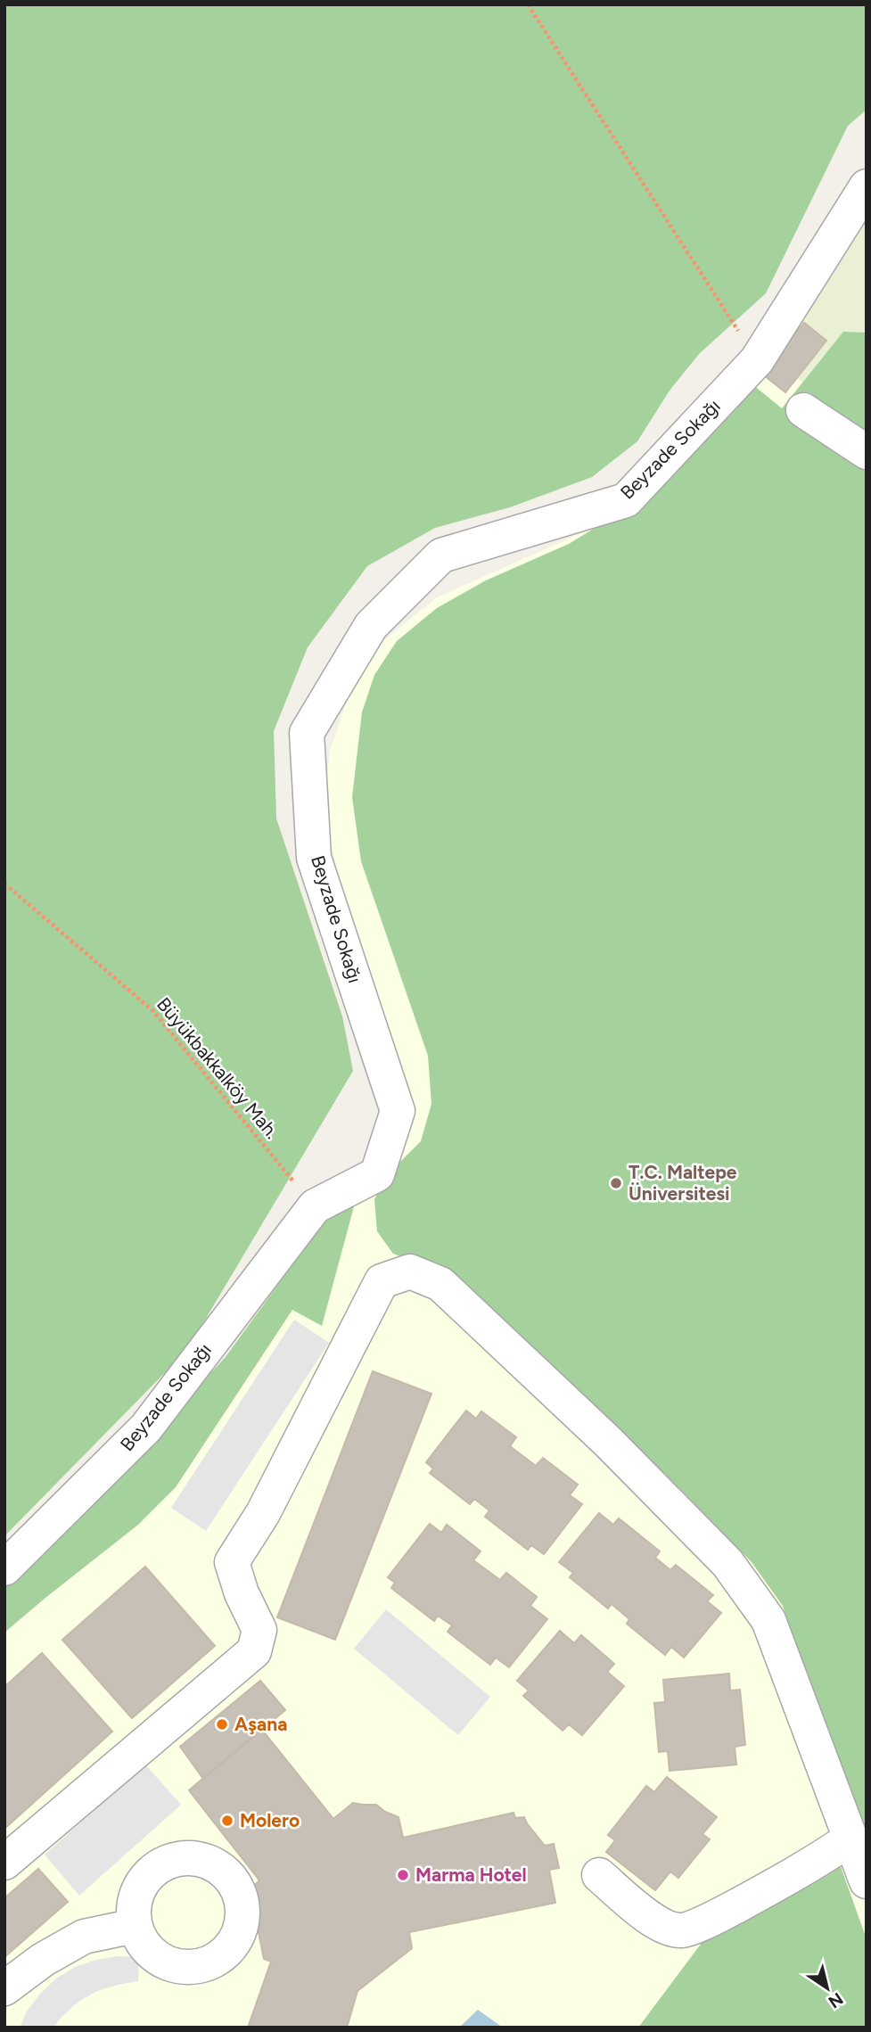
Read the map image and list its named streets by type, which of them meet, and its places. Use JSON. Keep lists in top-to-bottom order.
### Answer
{
  "streets": {
    "street": ["Beyzade Sokağı"],
    "path": ["Büyükbakkalköy Mah."]
  },
  "crossings": [
    ["Beyzade Sokağı", "Büyükbakkalköy Mah."]
  ],
  "places": [
    "T.C. Maltepe Üniversitesi",
    "Aşana",
    "Molero",
    "Marma Hotel"
  ],
  "north": "bottom right"
}
